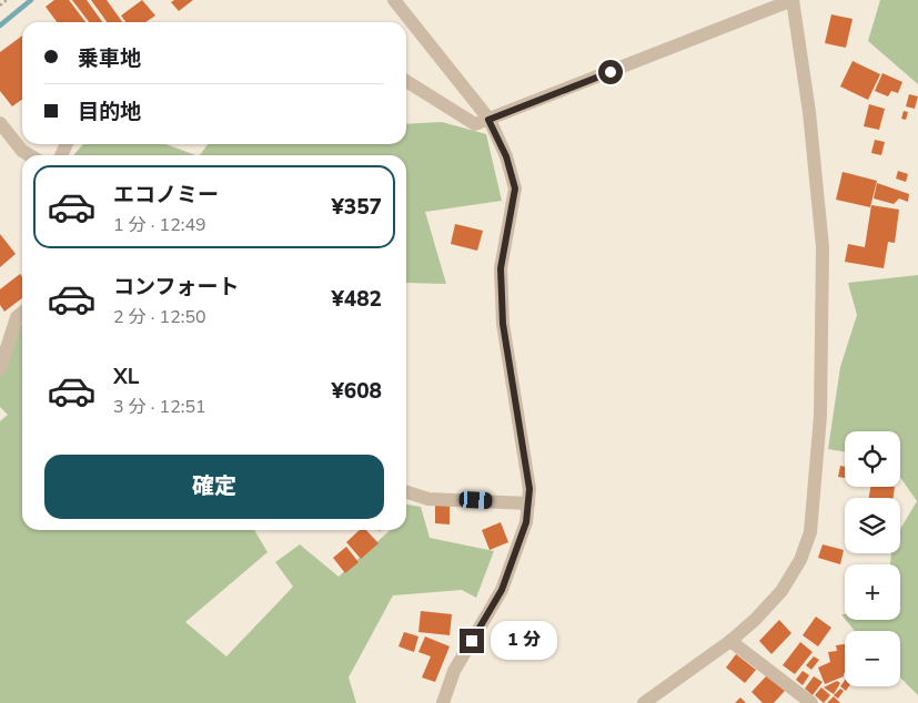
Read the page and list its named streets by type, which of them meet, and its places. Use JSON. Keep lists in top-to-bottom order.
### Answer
{
  "page": {
    "banner": ["乗車地", "目的地"],
    "list": [
      {
        "name": "エコノミー",
        "note": "1 分 · 12:49",
        "value": "¥357"
      },
      {
        "name": "コンフォート",
        "note": "2 分 · 12:50",
        "value": "¥482"
      },
      {
        "name": "XL",
        "note": "3 分 · 12:51",
        "value": "¥608"
      }
    ],
    "map_buttons": ["+", "−"],
    "buttons": "確定",
    "bubble": "1 分"
  }
}
